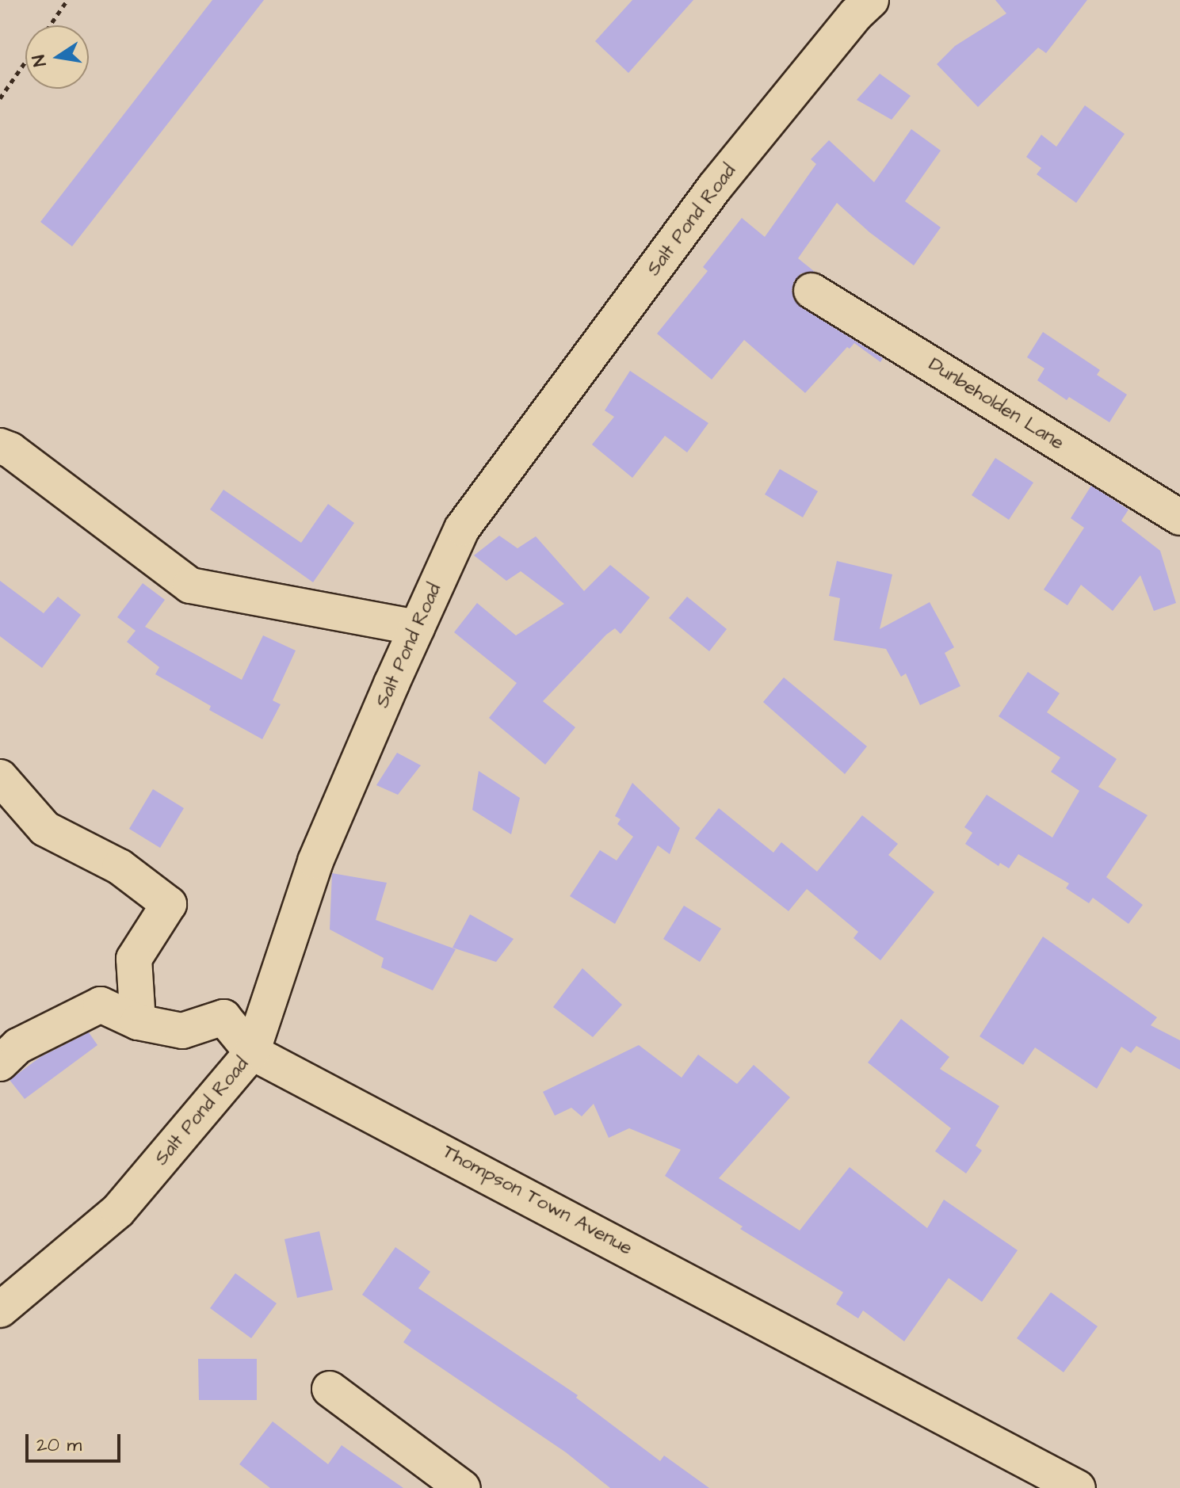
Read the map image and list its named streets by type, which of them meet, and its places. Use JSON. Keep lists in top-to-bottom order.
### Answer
{
  "streets": {
    "street": ["Salt Pond Road", "Dunbeholden Lane", "Thompson Town Avenue"]
  },
  "crossings": [
    ["Salt Pond Road", "Thompson Town Avenue"]
  ],
  "scale_bar": "20 m",
  "north": "left"
}
